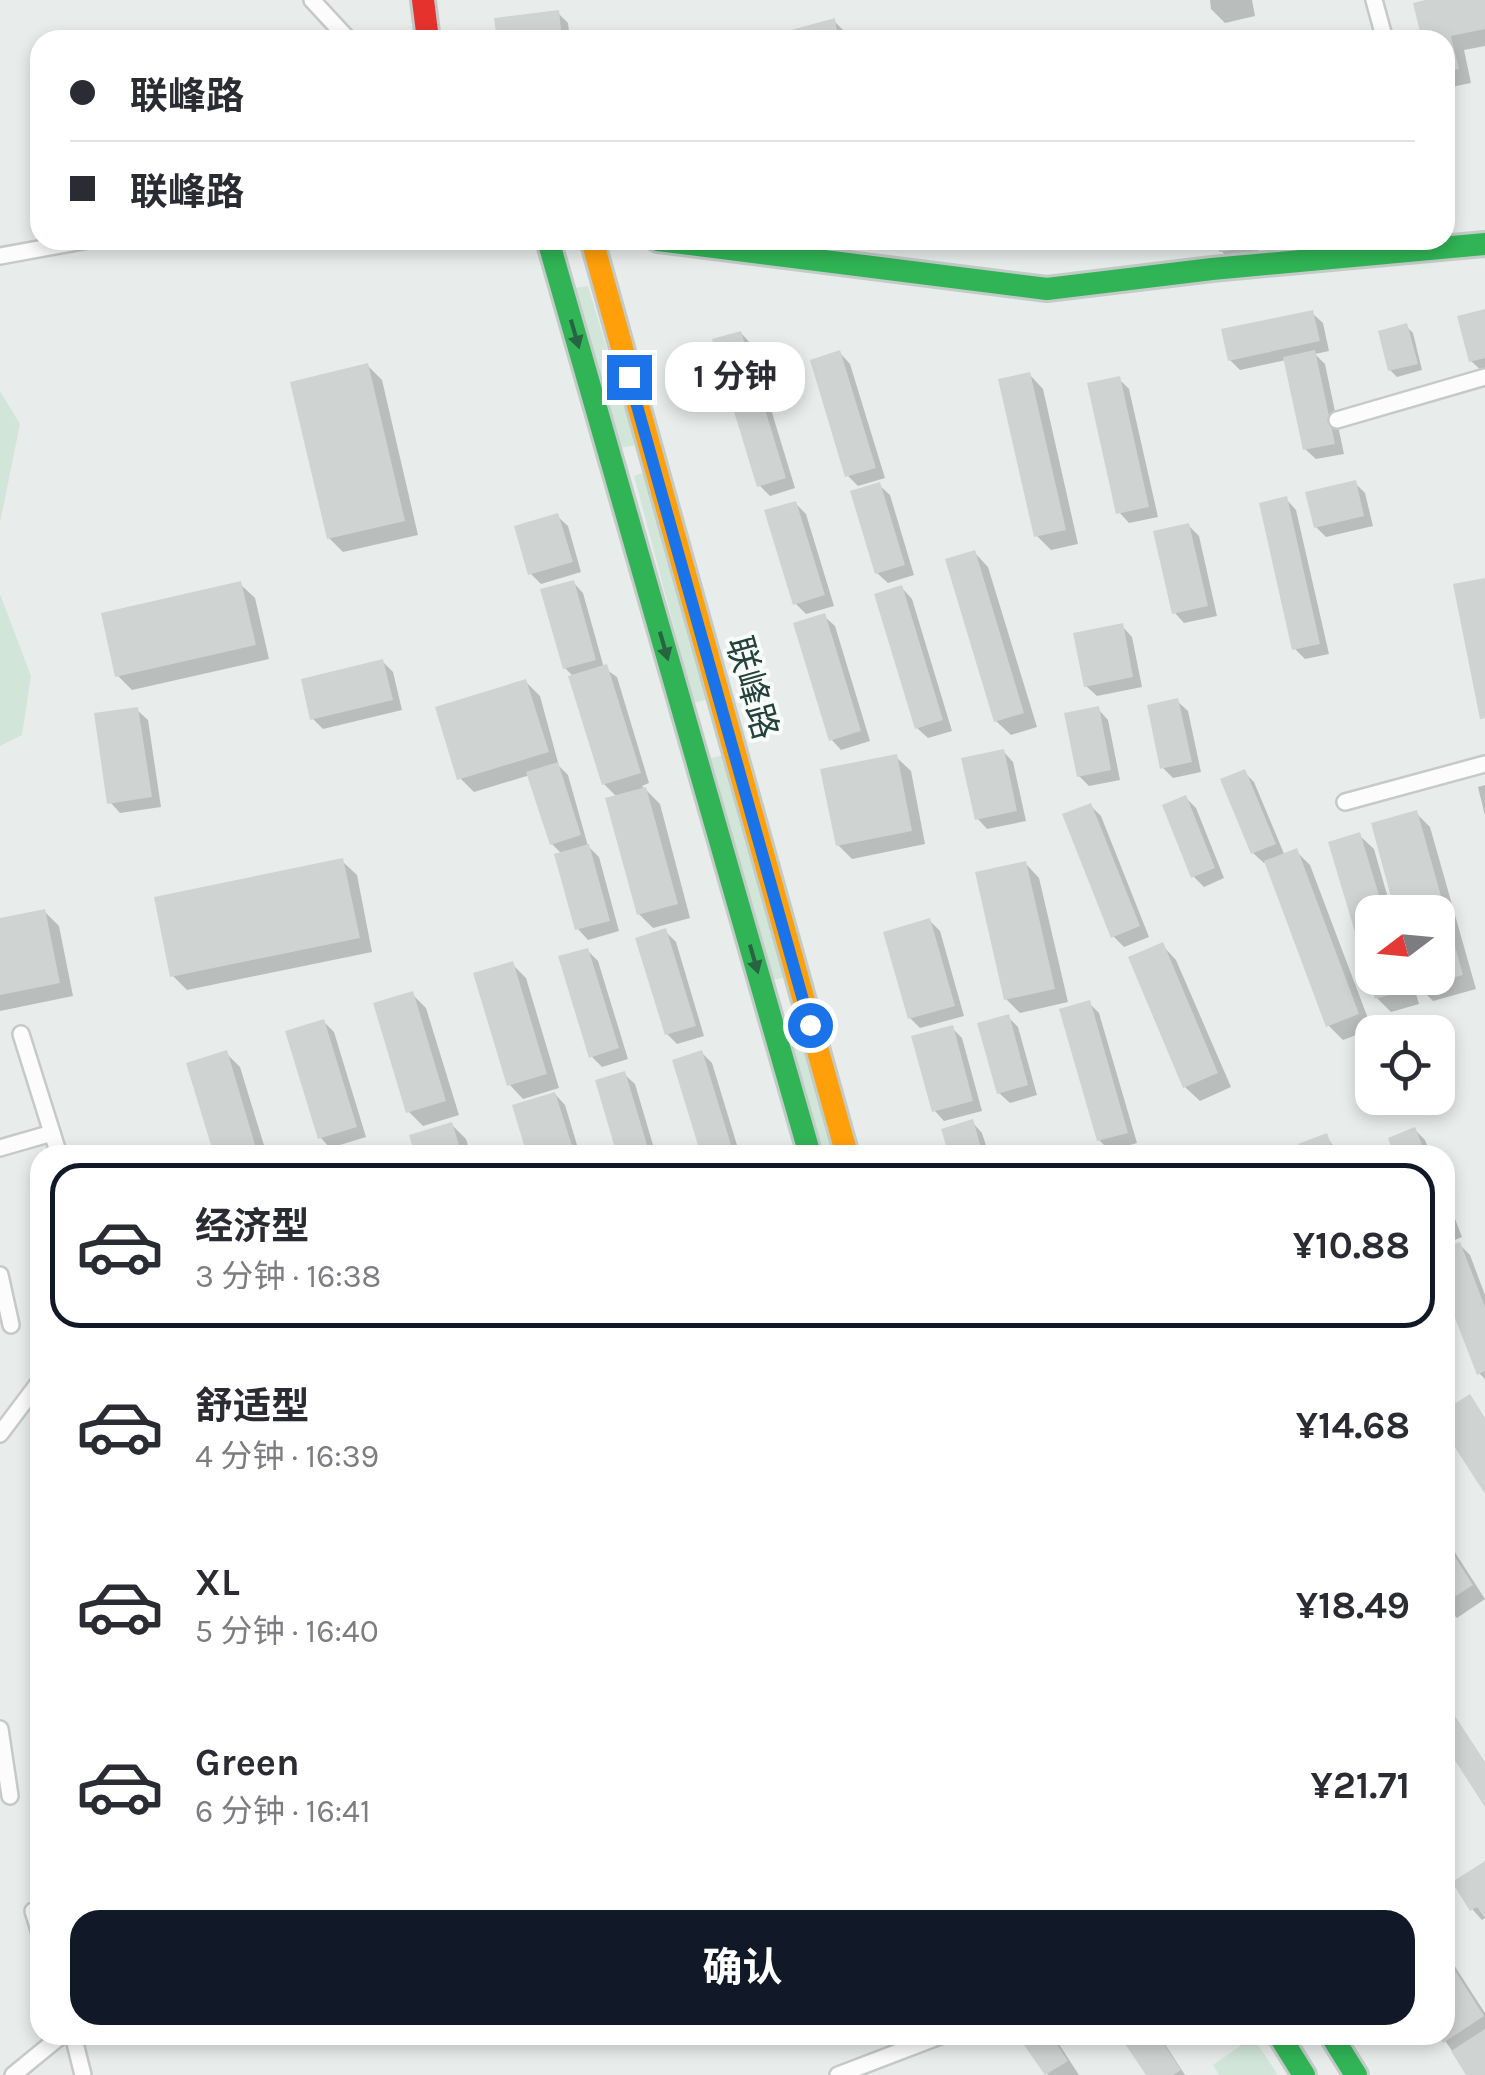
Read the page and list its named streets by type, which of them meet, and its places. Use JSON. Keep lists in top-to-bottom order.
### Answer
{
  "streets": {
    "main road": ["联峰路"]
  },
  "north": "left",
  "page": {
    "banner": ["联峰路", "联峰路"],
    "bubble": "1 分钟",
    "list": [
      {
        "name": "经济型",
        "note": "3 分钟 · 16:38",
        "value": "¥10.88"
      },
      {
        "name": "舒适型",
        "note": "4 分钟 · 16:39",
        "value": "¥14.68"
      },
      {
        "name": "XL",
        "note": "5 分钟 · 16:40",
        "value": "¥18.49"
      },
      {
        "name": "Green",
        "note": "6 分钟 · 16:41",
        "value": "¥21.71"
      }
    ],
    "buttons": "确认"
  }
}
